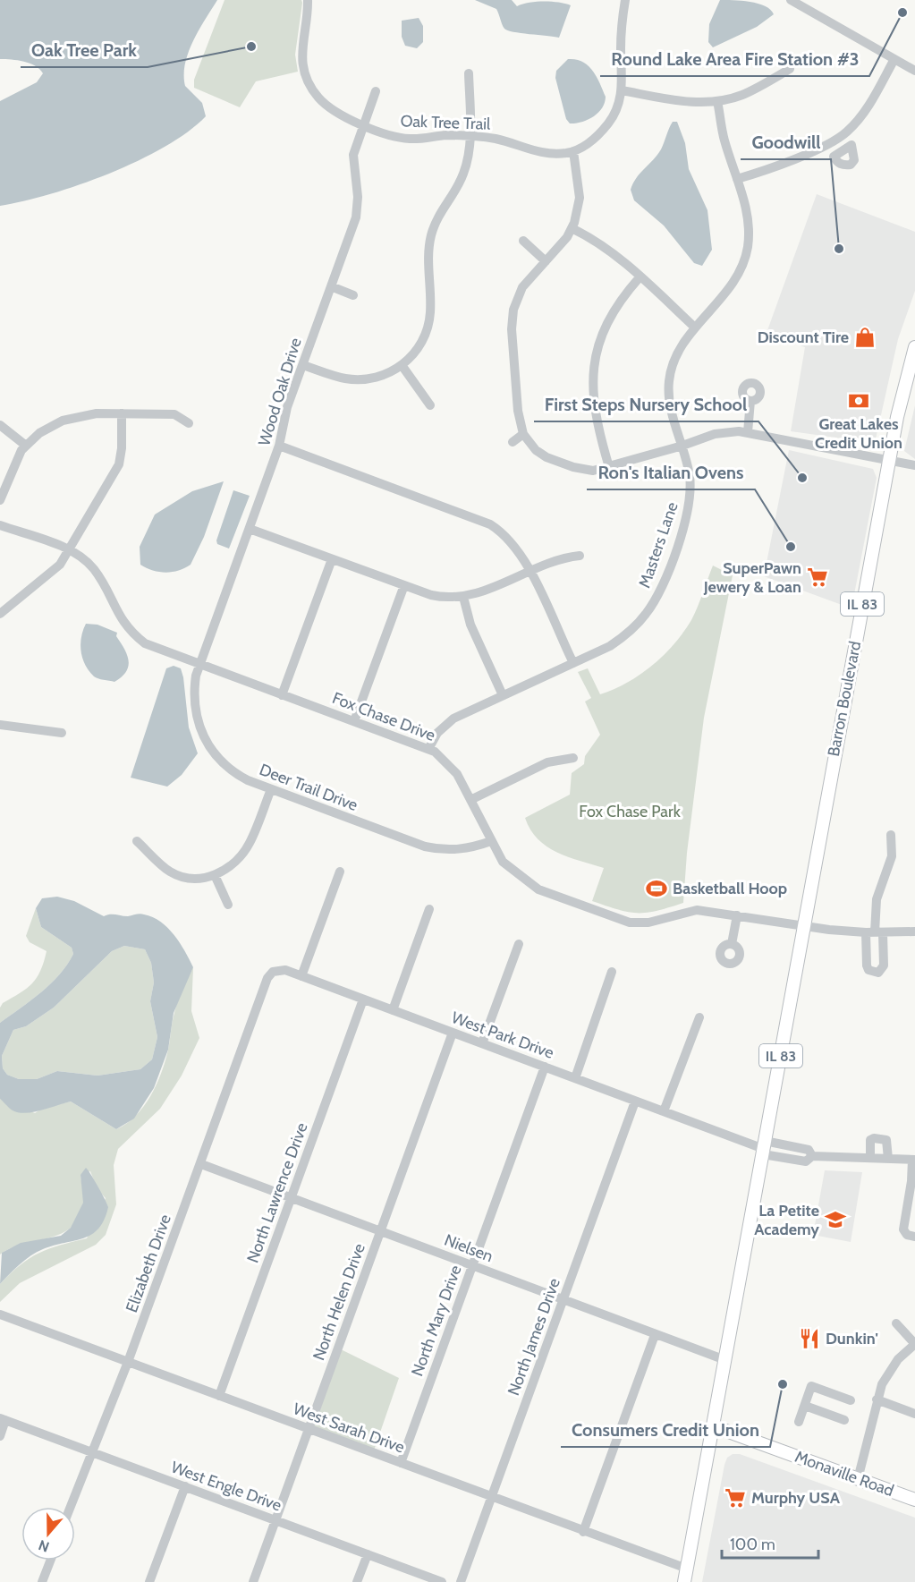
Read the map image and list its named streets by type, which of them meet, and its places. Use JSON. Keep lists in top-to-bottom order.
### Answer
{
  "streets": {
    "main road": ["IL 83", "Barron Boulevard", "Monaville Road"],
    "street": [
      "Oak Tree Trail",
      "Wood Oak Drive",
      "Masters Lane",
      "Fox Chase Drive",
      "Deer Trail Drive",
      "West Park Drive",
      "North Lawrence Drive",
      "Nielsen",
      "Elizabeth Drive",
      "North Helen Drive",
      "North Mary Drive",
      "North James Drive",
      "West Sarah Drive",
      "West Engle Drive"
    ]
  },
  "crossings": [
    ["Oak Tree Trail", "Wood Oak Drive"],
    ["Wood Oak Drive", "Fox Chase Drive"],
    ["Wood Oak Drive", "Deer Trail Drive"],
    ["Masters Lane", "Fox Chase Drive"],
    ["IL 83", "Barron Boulevard"],
    ["IL 83", "Fox Chase Drive"],
    ["IL 83", "West Park Drive"],
    ["IL 83", "Nielsen"],
    ["IL 83", "West Sarah Drive"],
    ["IL 83", "Monaville Road"],
    ["Barron Boulevard", "Fox Chase Drive"],
    ["Fox Chase Drive", "Deer Trail Drive"],
    ["West Park Drive", "North Lawrence Drive"],
    ["West Park Drive", "Elizabeth Drive"],
    ["West Park Drive", "North Helen Drive"],
    ["West Park Drive", "North Mary Drive"],
    ["West Park Drive", "North James Drive"],
    ["North Lawrence Drive", "Nielsen"],
    ["North Lawrence Drive", "West Sarah Drive"],
    ["Nielsen", "Elizabeth Drive"],
    ["Nielsen", "North Helen Drive"],
    ["Nielsen", "North Mary Drive"],
    ["Nielsen", "North James Drive"],
    ["Elizabeth Drive", "West Sarah Drive"],
    ["Elizabeth Drive", "West Engle Drive"],
    ["North Helen Drive", "West Sarah Drive"],
    ["North Helen Drive", "West Engle Drive"],
    ["North Mary Drive", "West Sarah Drive"],
    ["North James Drive", "West Sarah Drive"]
  ],
  "parks": ["Fox Chase Park"],
  "places": {
    "other": [
      "Round Lake Area Fire Station #3",
      "Oak Tree Park",
      "Goodwill",
      "First Steps Nursery School",
      "Ron's Italian Ovens",
      "Consumers Credit Union"
    ],
    "shop": ["Discount Tire"],
    "bank": ["Great Lakes Credit Union"],
    "supermarket": ["SuperPawn Jewery & Loan", "Murphy USA"],
    "sports": ["Basketball Hoop"],
    "school or university": ["La Petite Academy"],
    "restaurant": ["Dunkin'"]
  },
  "scale_bar": "100 m",
  "north": "bottom"
}
